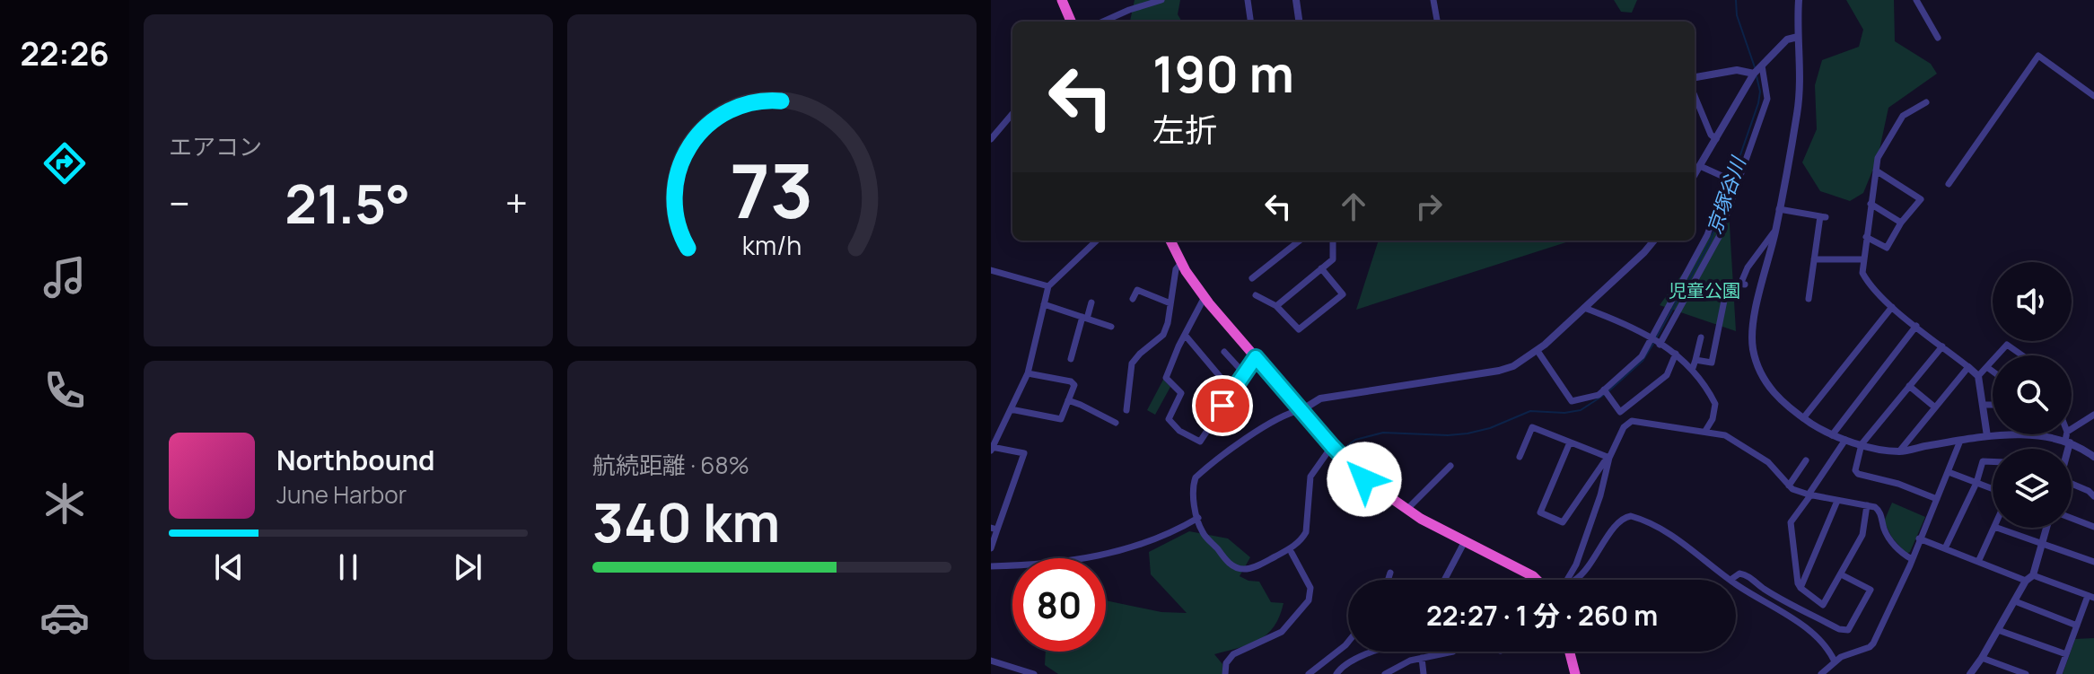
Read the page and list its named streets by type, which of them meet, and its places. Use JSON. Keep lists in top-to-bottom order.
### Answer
{
  "water": ["京塚谷川"],
  "parks": ["児童公園"],
  "page": {
    "tabs": "22:26",
    "tile": [
      "エアコン",
      ["航続距離 · 68%", "340 km"]
    ],
    "turn": ["190 m", "左折"],
    "heat": ["−", "21.5°", "+"],
    "song": ["Northbound", "June Harbor"],
    "limit": "80",
    "trip": "22:27 · 1 分 · 260 m",
    "gauge": ["73", "km/h"]
  }
}
